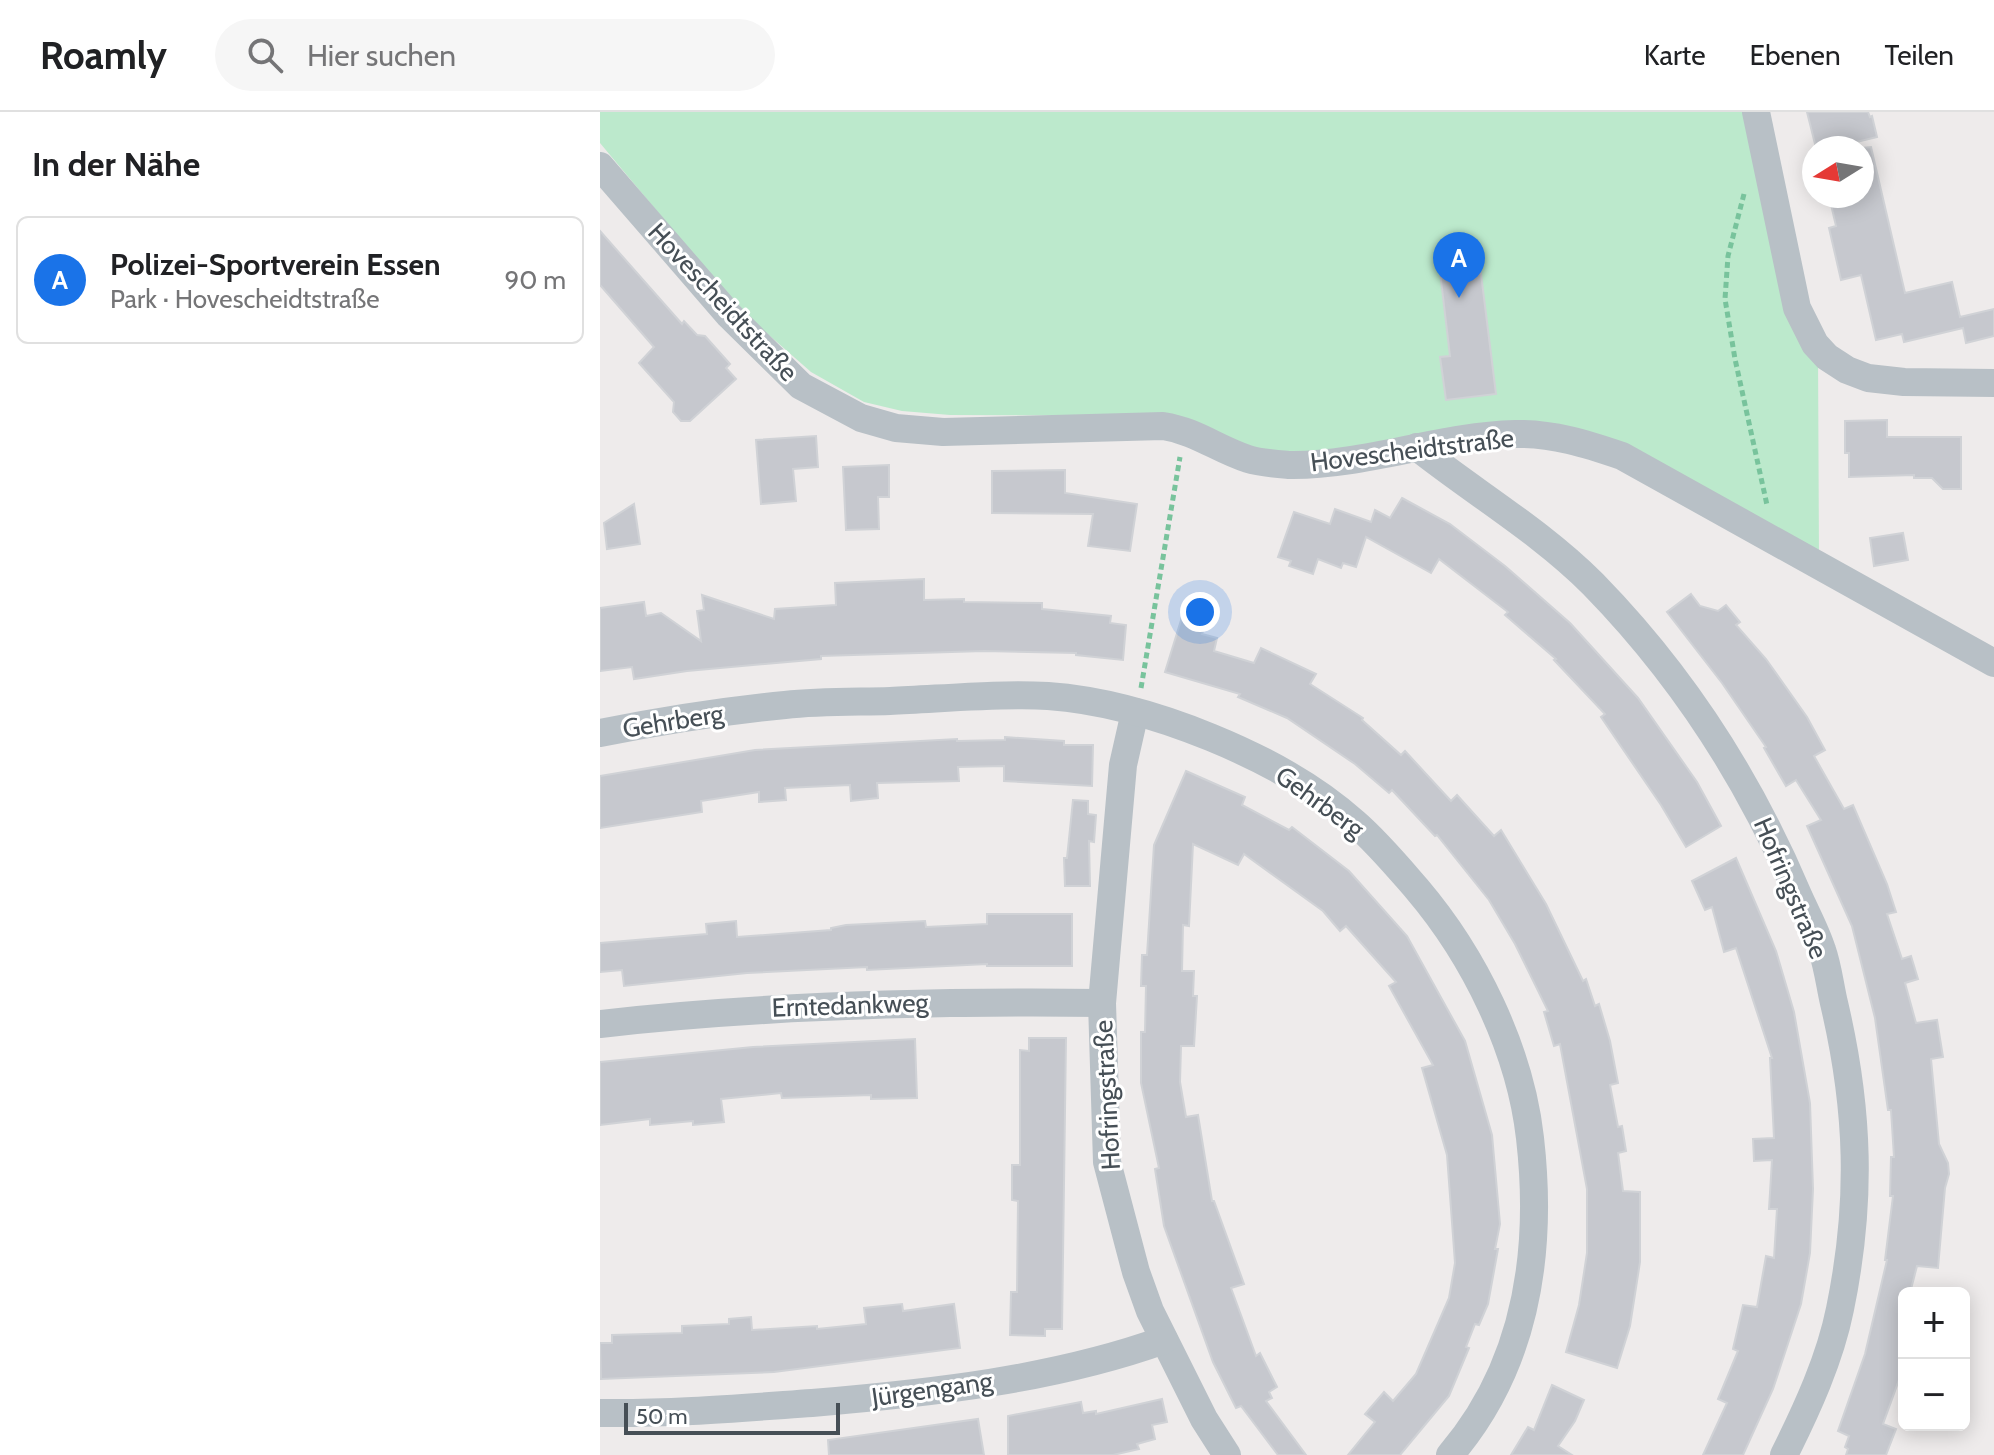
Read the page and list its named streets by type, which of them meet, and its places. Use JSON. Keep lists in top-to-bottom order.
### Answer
{
  "streets": {
    "street": [
      "Hovescheidtstraße",
      "Gehrberg",
      "Hofringstraße",
      "Erntedankweg",
      "Jürgengang"
    ]
  },
  "crossings": [
    ["Hovescheidtstraße", "Hofringstraße"],
    ["Gehrberg", "Hofringstraße"],
    ["Hofringstraße", "Erntedankweg"],
    ["Hofringstraße", "Jürgengang"]
  ],
  "scale_bar": "50 m",
  "north": "left",
  "page": {
    "header": "Roamly",
    "search": "Hier suchen",
    "nav": ["Karte", "Ebenen", "Teilen"],
    "heading": "In der Nähe",
    "list": [
      {
        "mark": "A",
        "name": "Polizei-Sportverein Essen",
        "note": "Park · Hovescheidtstraße",
        "value": "90 m"
      }
    ],
    "pins": "A",
    "map_buttons": ["+", "−"],
    "scale": "50 m"
  }
}
